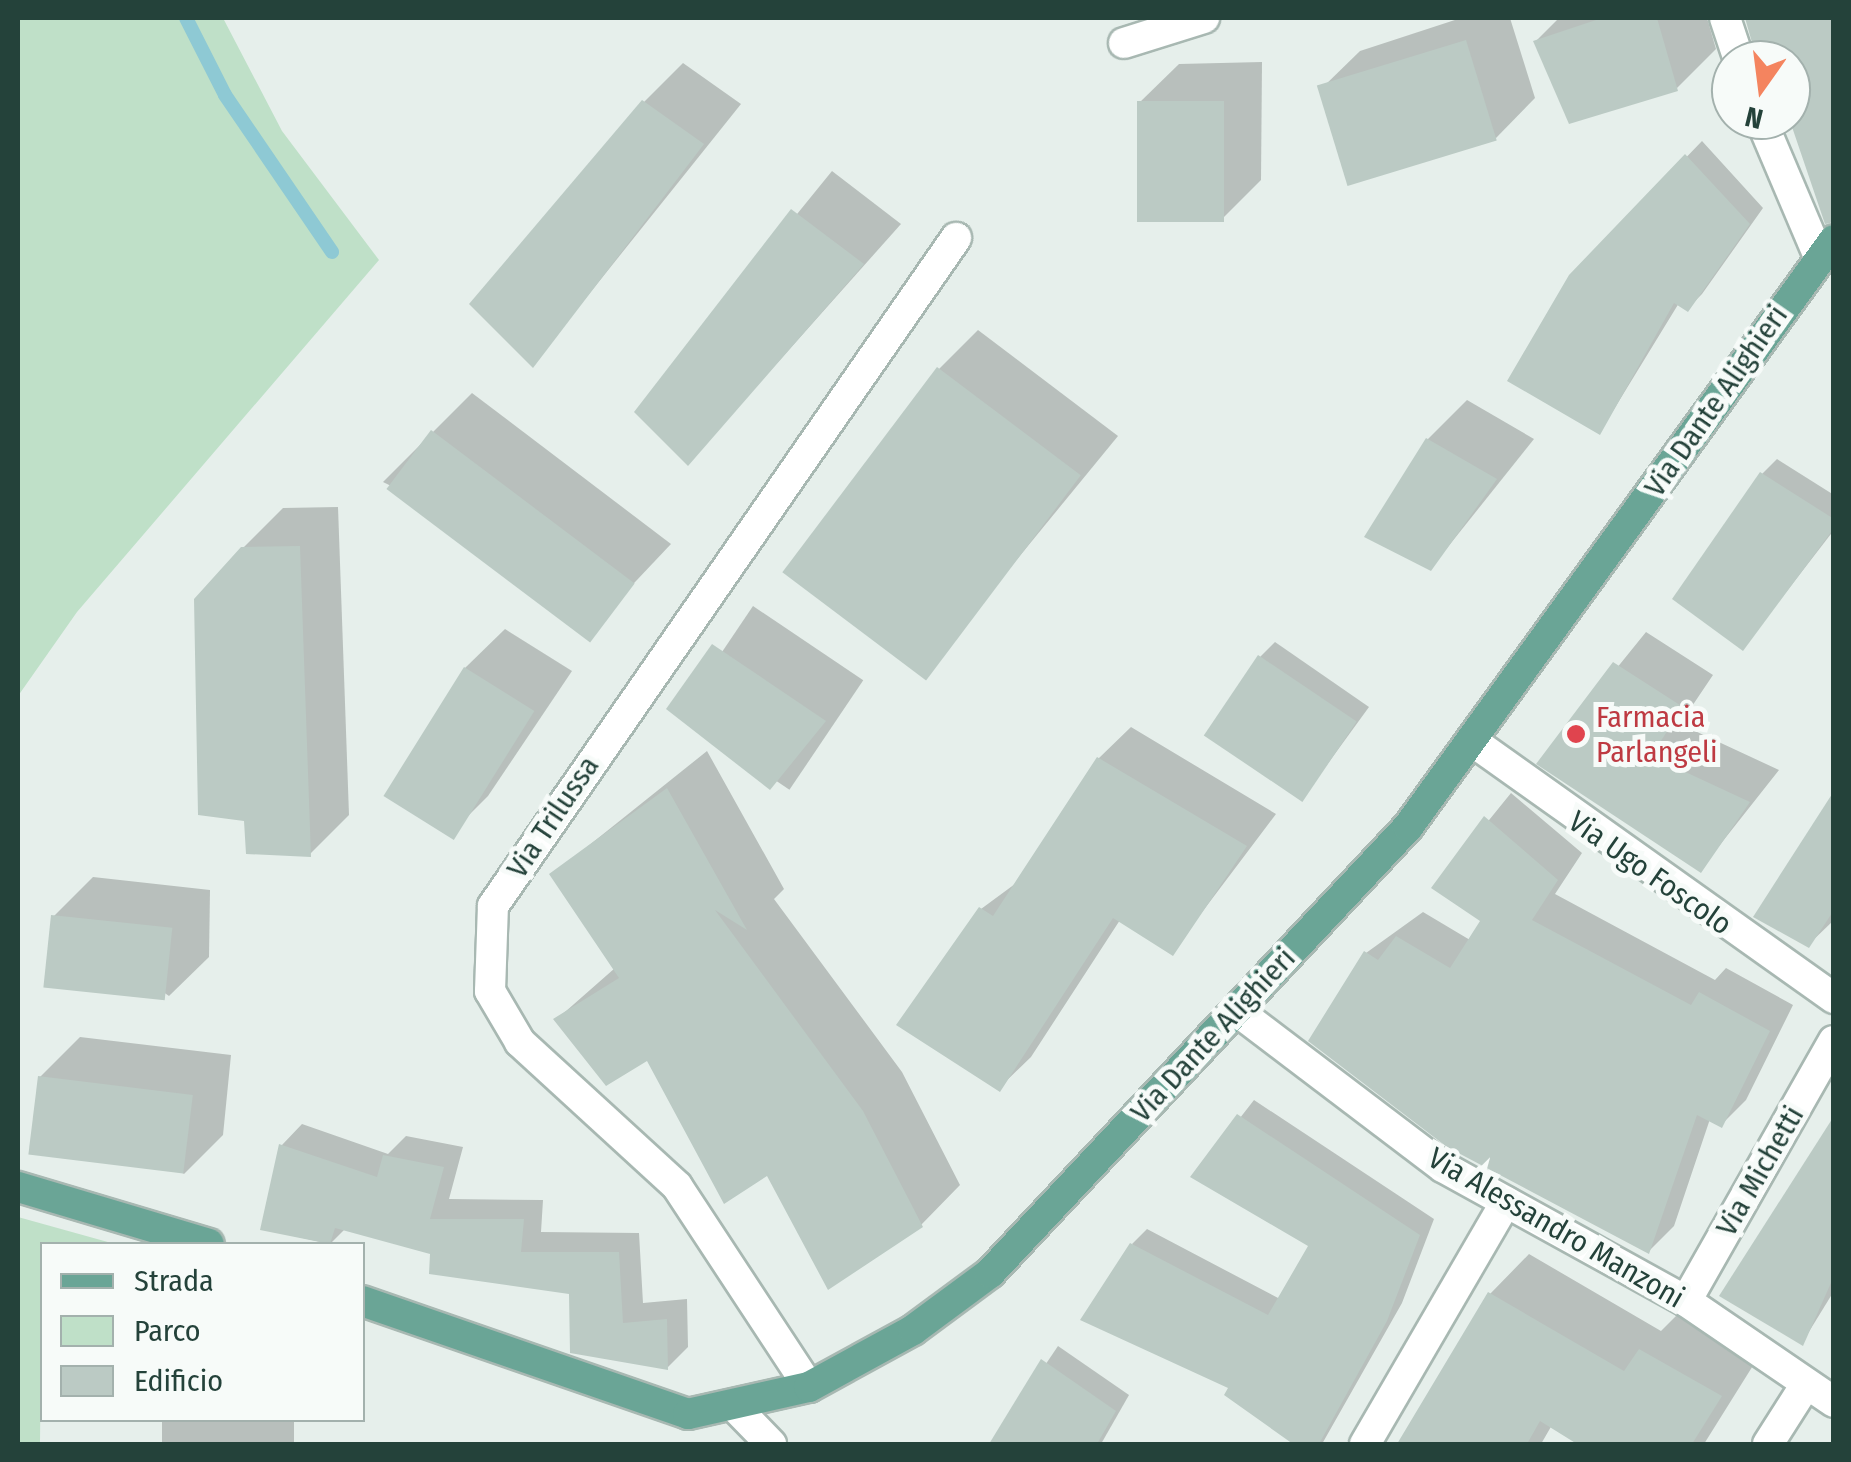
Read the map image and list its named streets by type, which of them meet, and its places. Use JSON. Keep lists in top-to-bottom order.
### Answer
{
  "streets": {
    "main road": ["Via Dante Alighieri"],
    "street": [
      "Via Trilussa",
      "Via Ugo Foscolo",
      "Via Michetti",
      "Via Alessandro Manzoni"
    ]
  },
  "crossings": [
    ["Via Dante Alighieri", "Via Trilussa"],
    ["Via Dante Alighieri", "Via Ugo Foscolo"],
    ["Via Dante Alighieri", "Via Alessandro Manzoni"],
    ["Via Michetti", "Via Alessandro Manzoni"]
  ],
  "places": ["Farmacia Parlangeli"],
  "legend": ["Strada", "Parco", "Edificio"],
  "north": "bottom"
}
